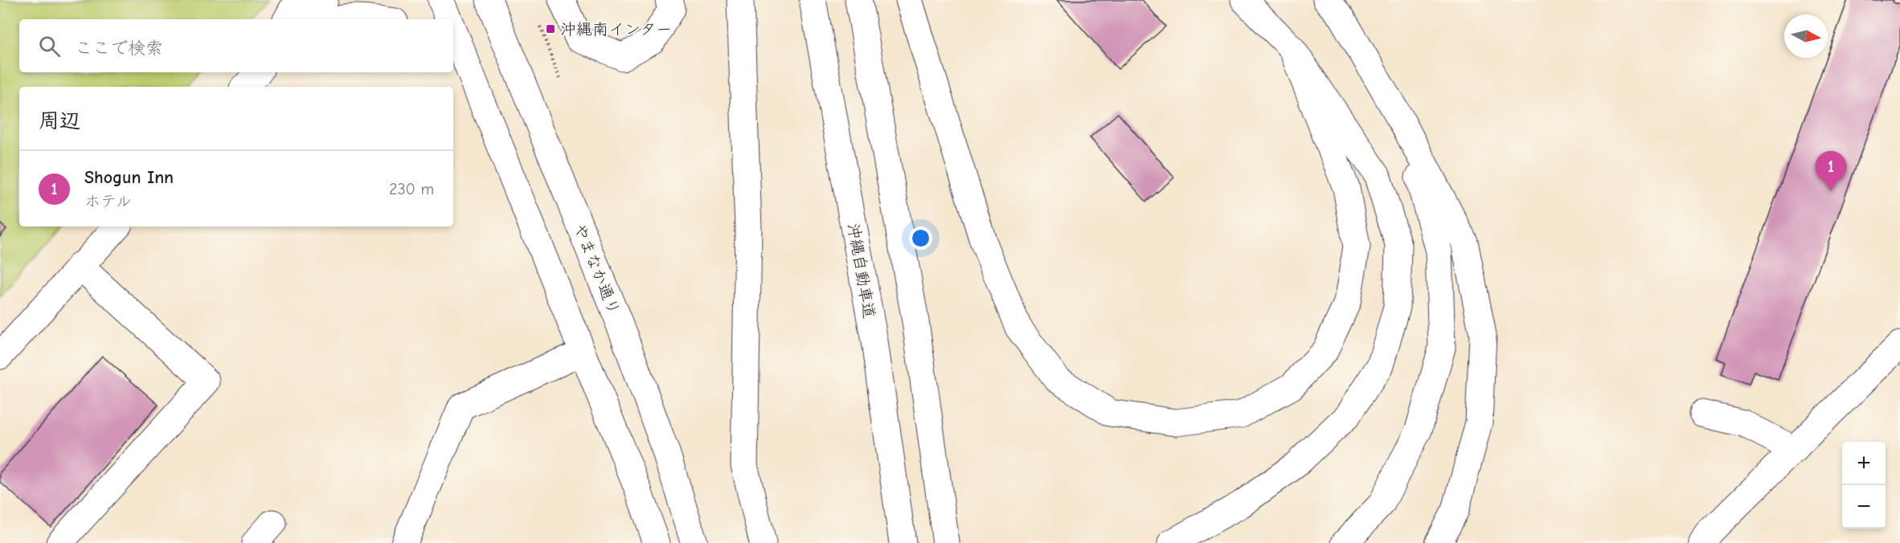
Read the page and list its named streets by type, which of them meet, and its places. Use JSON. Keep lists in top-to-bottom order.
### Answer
{
  "streets": {
    "main road": ["やまなか通り", "沖縄自動車道"]
  },
  "places": {
    "transit": ["沖縄南インター"]
  },
  "north": "right",
  "page": {
    "search": "ここで検索",
    "heading": "周辺",
    "list": [
      {
        "mark": "1",
        "name": "Shogun Inn",
        "note": "ホテル",
        "value": "230 m"
      }
    ],
    "pins": "1",
    "map_buttons": ["+", "−"]
  }
}
